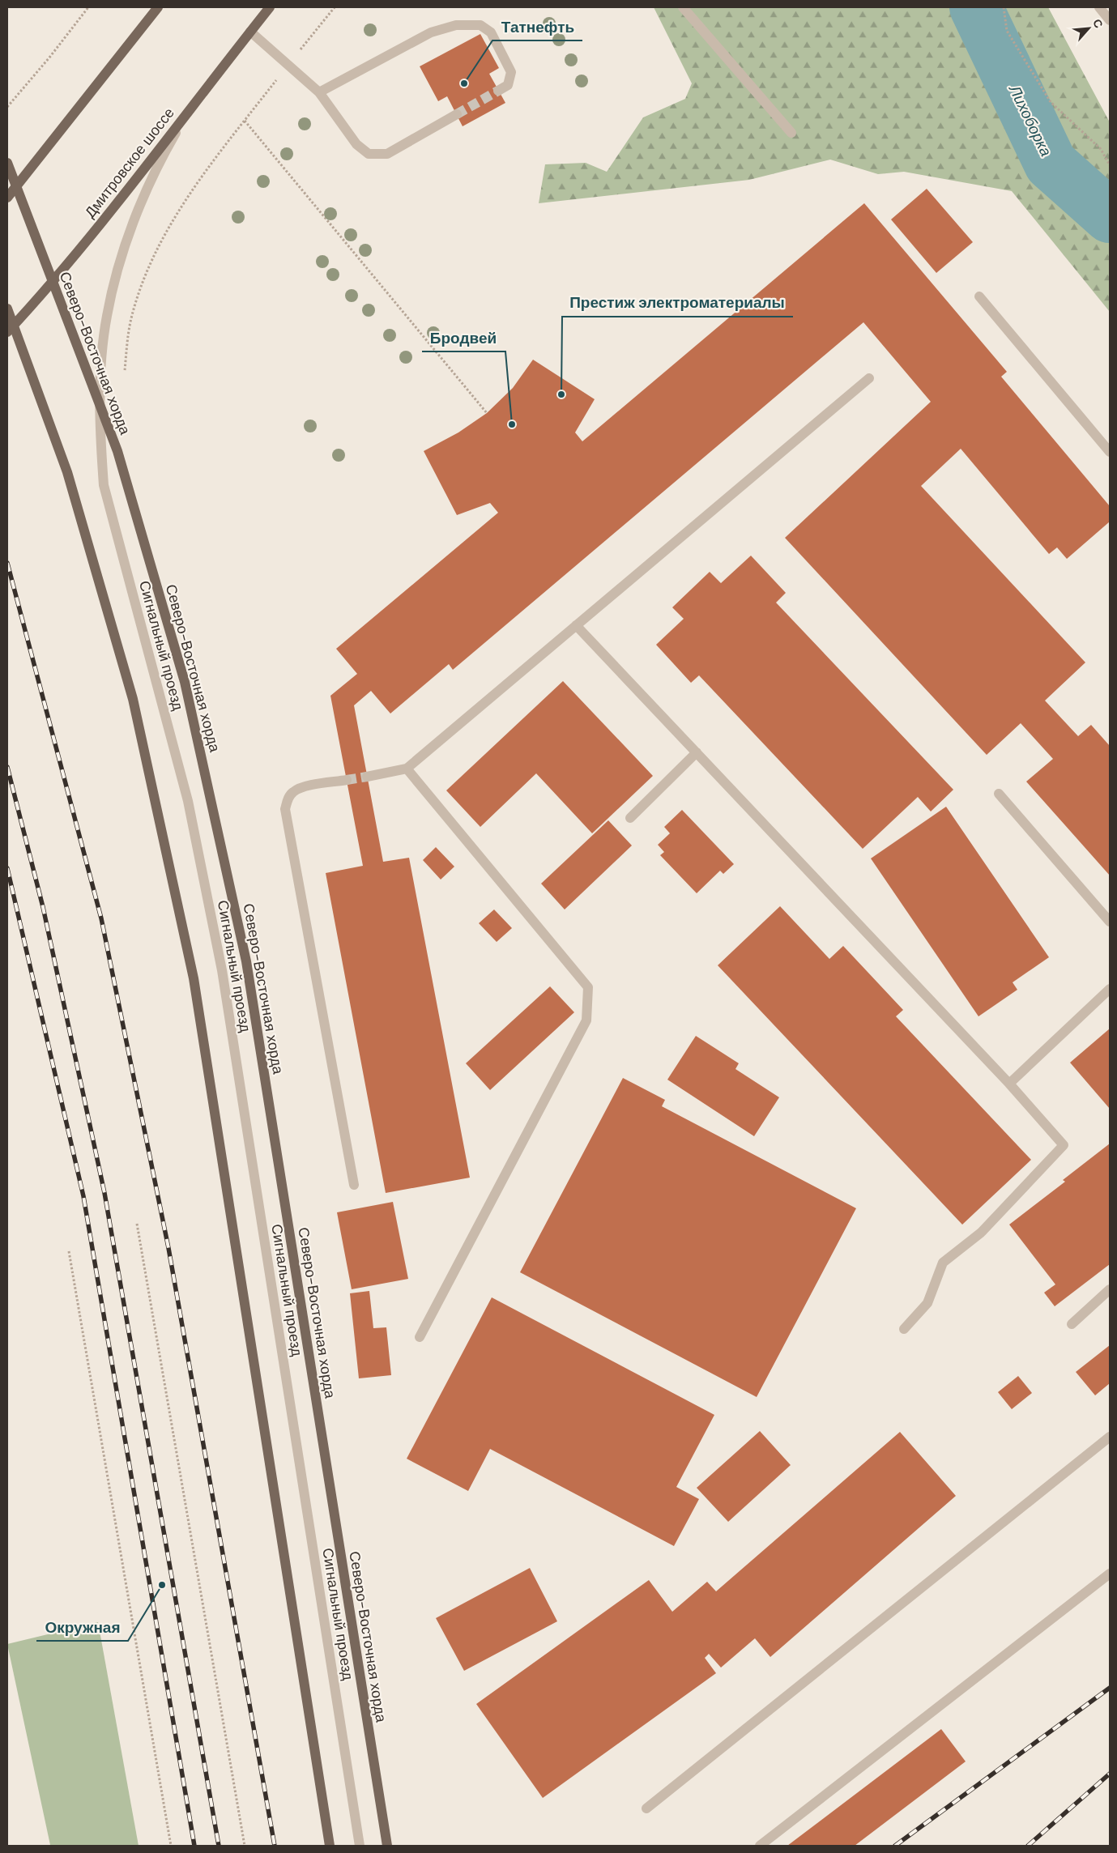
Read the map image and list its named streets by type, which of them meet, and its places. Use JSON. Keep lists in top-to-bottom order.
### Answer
{
  "streets": {
    "main road": ["Дмитровское шоссе", "Северо-Восточная хорда"],
    "street": ["Сигнальный проезд"]
  },
  "crossings": [
    ["Дмитровское шоссе", "Сигнальный проезд"]
  ],
  "water": ["Лихоборка"],
  "places": [
    "Татнефть",
    "Престиж электроматериалы",
    "Бродвей",
    "Окружная"
  ],
  "north": "top right"
}
